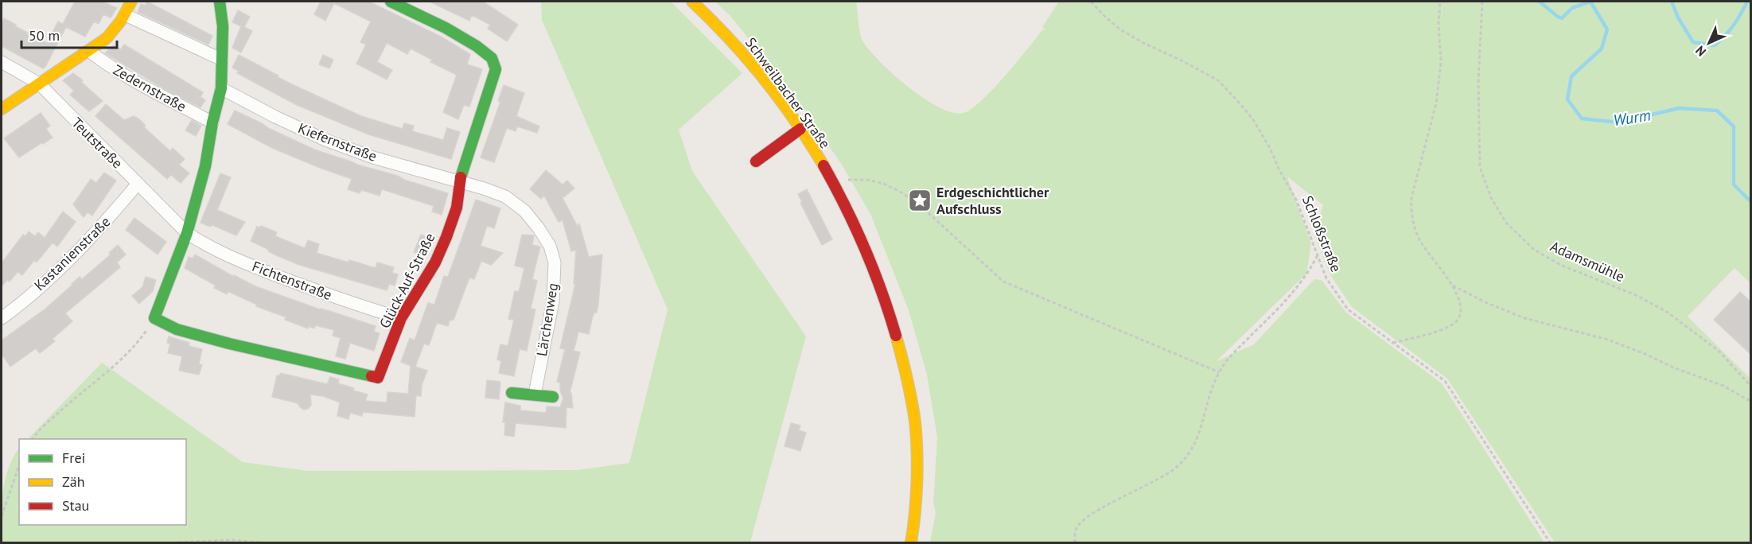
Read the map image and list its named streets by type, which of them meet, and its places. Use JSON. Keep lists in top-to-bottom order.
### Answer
{
  "streets": {
    "street": [
      "Zedernstraße",
      "Schweilbacher Straße",
      "Kiefernstraße",
      "Teutstraße",
      "Kastanienstraße",
      "Fichtenstraße",
      "Glück-Auf-Straße",
      "Lärchenweg"
    ],
    "path": ["Schloßstraße", "Adamsmühle"]
  },
  "crossings": [
    ["Kiefernstraße", "Glück-Auf-Straße"],
    ["Kiefernstraße", "Lärchenweg"],
    ["Teutstraße", "Kastanienstraße"],
    ["Teutstraße", "Fichtenstraße"],
    ["Fichtenstraße", "Glück-Auf-Straße"],
    ["Glück-Auf-Straße", "Lärchenweg"]
  ],
  "water": ["Wurm"],
  "places": {
    "place": ["Erdgeschichtlicher Aufschluss"]
  },
  "legend": ["Frei", "Zäh", "Stau"],
  "scale_bar": "50 m",
  "north": "bottom left"
}
